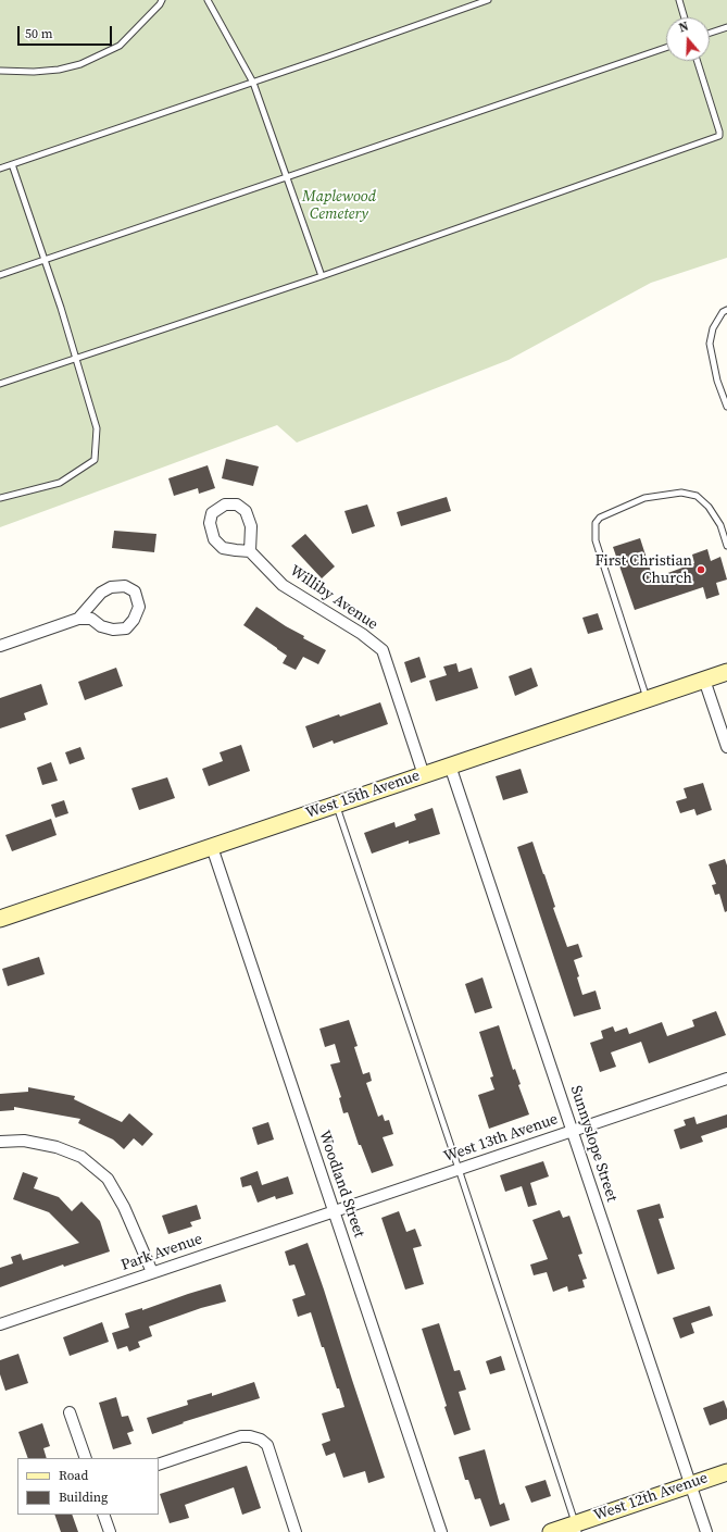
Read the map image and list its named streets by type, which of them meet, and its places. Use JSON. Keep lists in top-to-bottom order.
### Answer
{
  "streets": {
    "street": [
      "Williby Avenue",
      "West 15th Avenue",
      "West 13th Avenue",
      "Sunnyslope Street",
      "Woodland Street",
      "Park Avenue",
      "West 12th Avenue"
    ]
  },
  "crossings": [
    ["Williby Avenue", "West 15th Avenue"],
    ["West 15th Avenue", "Sunnyslope Street"],
    ["West 15th Avenue", "Woodland Street"],
    ["West 13th Avenue", "Sunnyslope Street"],
    ["West 13th Avenue", "Woodland Street"],
    ["West 13th Avenue", "Park Avenue"],
    ["Sunnyslope Street", "West 12th Avenue"],
    ["Woodland Street", "Park Avenue"]
  ],
  "parks": ["Maplewood Cemetery"],
  "places": ["First Christian Church"],
  "legend": ["Road", "Building"],
  "scale_bar": "50 m",
  "north": "top"
}
